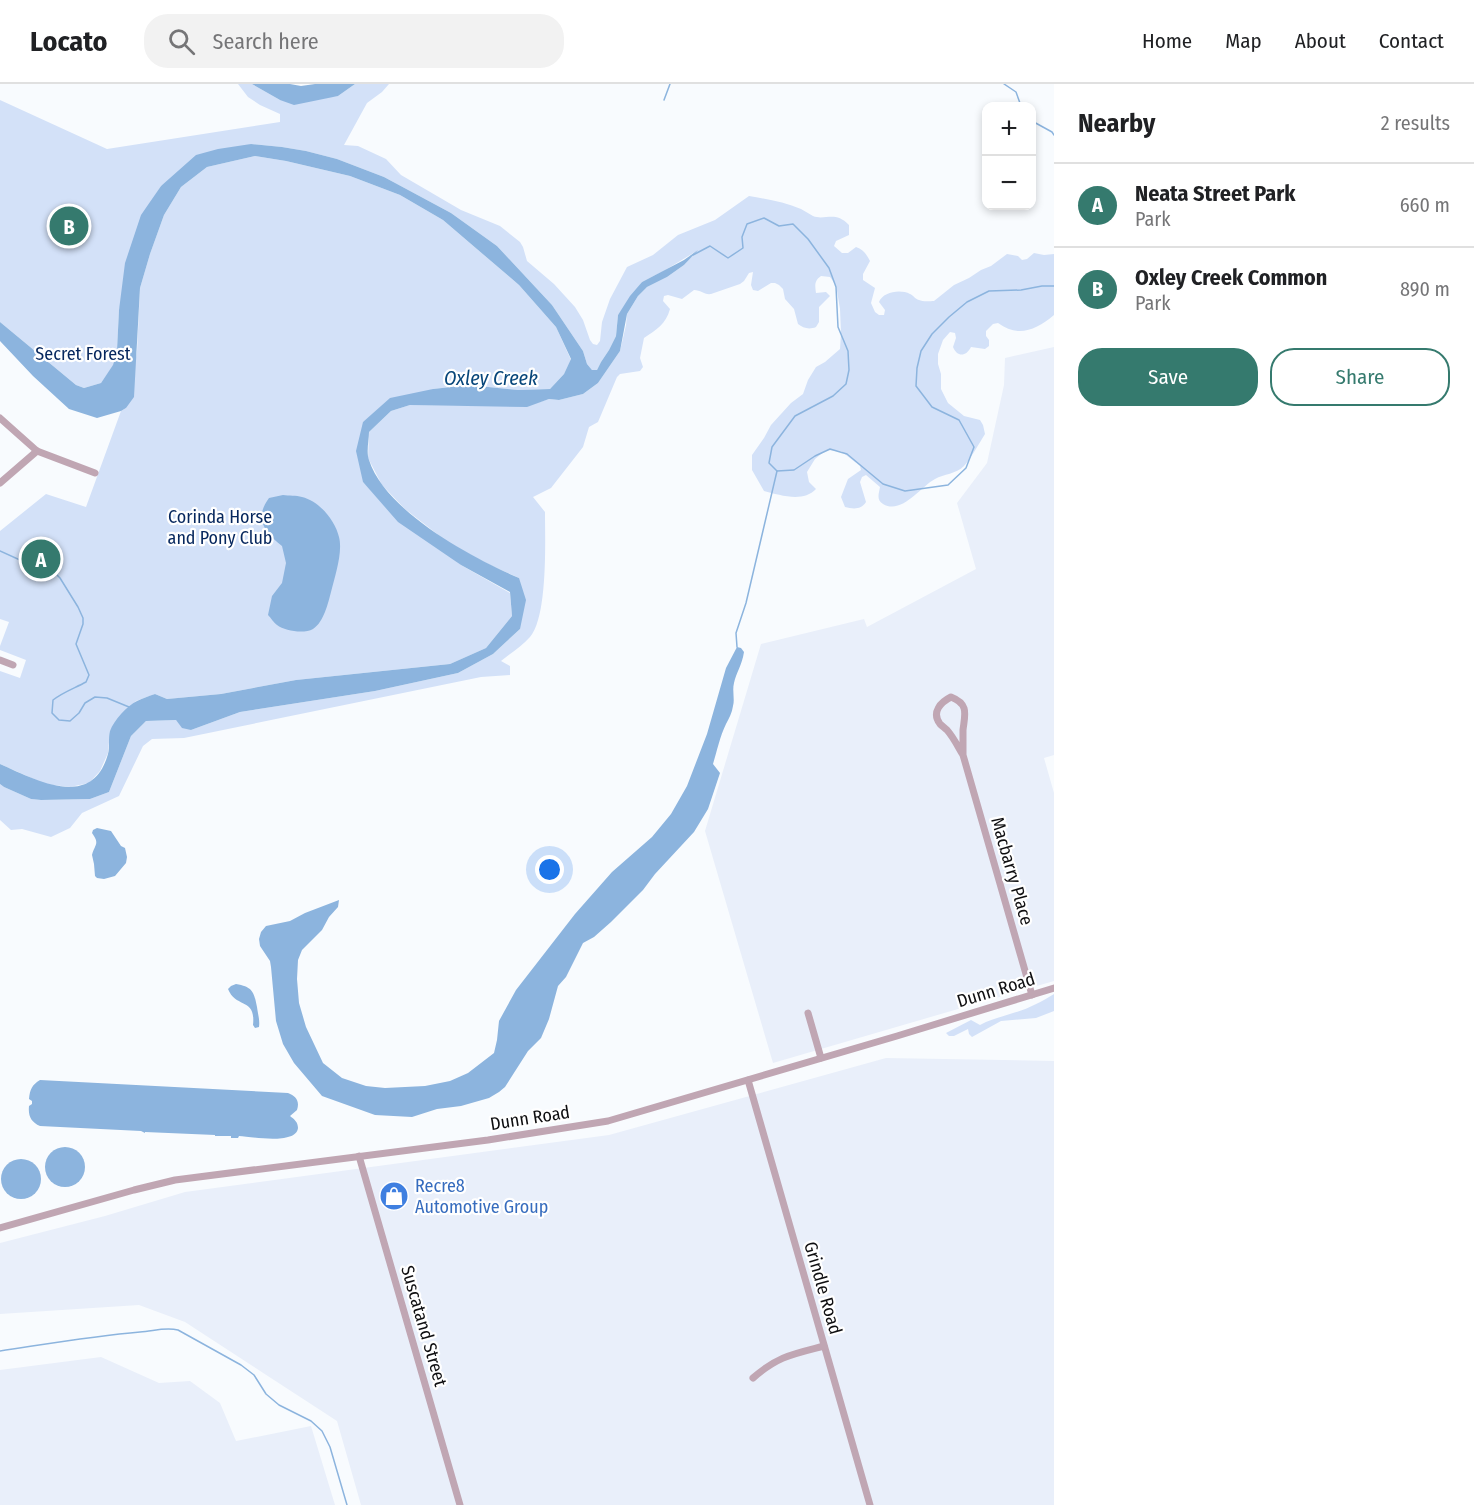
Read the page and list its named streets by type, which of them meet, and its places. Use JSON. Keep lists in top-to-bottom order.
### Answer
{
  "streets": {
    "street": [
      "Macbarry Place",
      "Dunn Road",
      "Grindle Road",
      "Suscatand Street"
    ]
  },
  "crossings": [
    ["Macbarry Place", "Dunn Road"],
    ["Dunn Road", "Grindle Road"],
    ["Dunn Road", "Suscatand Street"]
  ],
  "water": ["Oxley Creek"],
  "parks": ["Secret Forest", "Corinda Horse and Pony Club"],
  "places": {
    "shop": ["Recre8 Automotive Group"]
  },
  "page": {
    "header": "Locato",
    "search": "Search here",
    "nav": [
      "Home",
      "Map",
      "About",
      "Contact"
    ],
    "heading": ["Nearby", "2 results"],
    "map_buttons": ["+", "−"],
    "list": [
      {
        "mark": "A",
        "name": "Neata Street Park",
        "note": "Park",
        "value": "660 m"
      },
      {
        "mark": "B",
        "name": "Oxley Creek Common",
        "note": "Park",
        "value": "890 m"
      }
    ],
    "pins": ["B", "A"],
    "buttons": ["Save", "Share"]
  }
}
